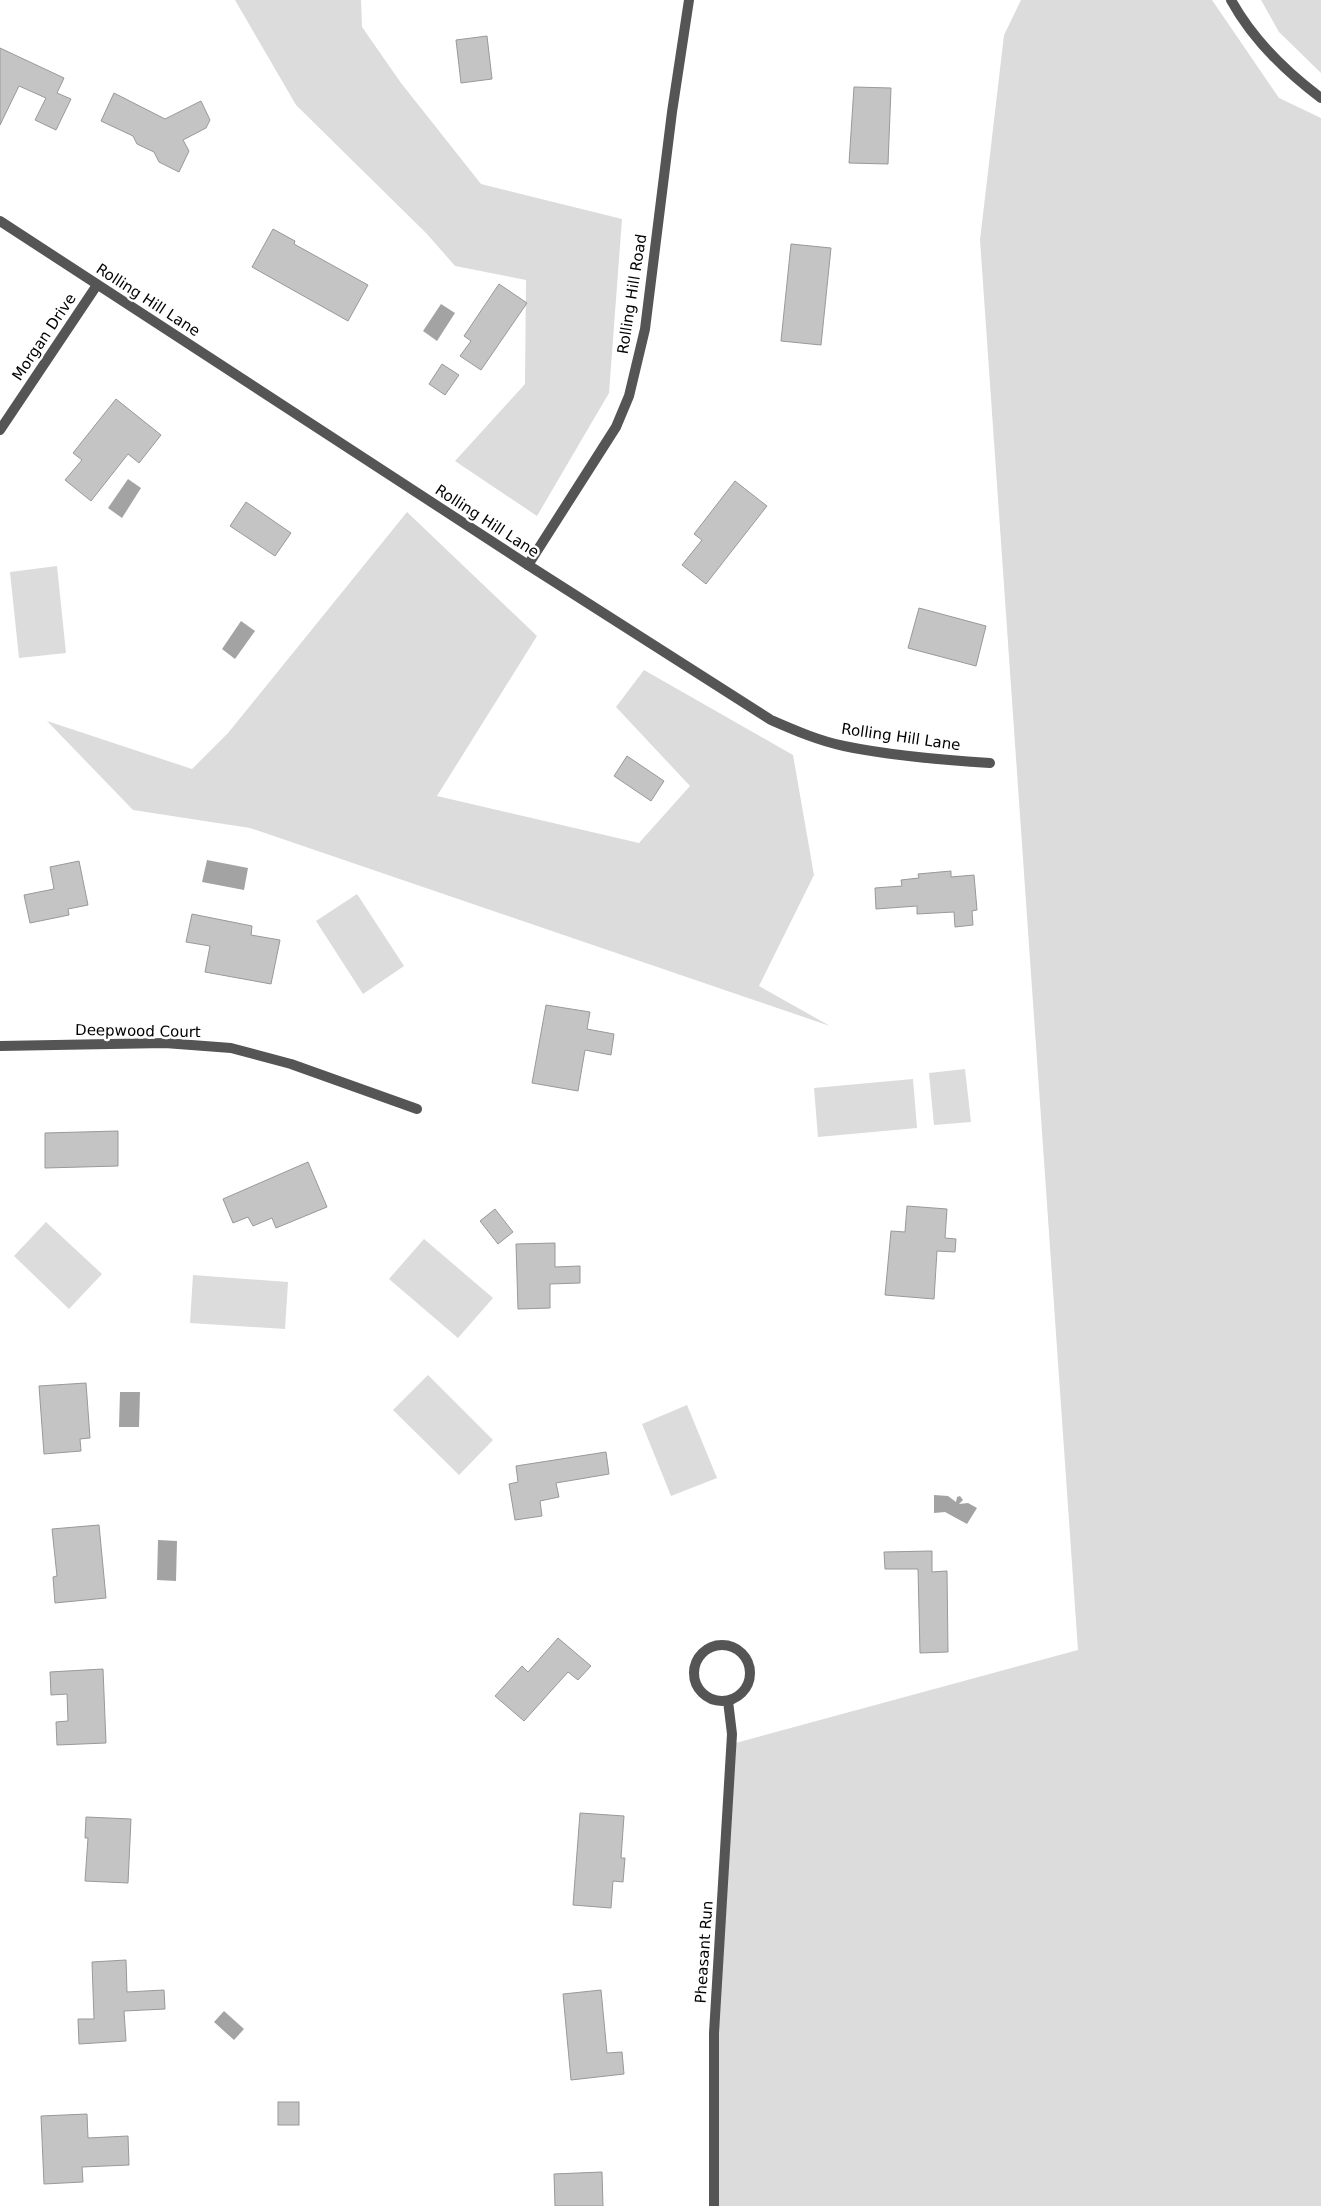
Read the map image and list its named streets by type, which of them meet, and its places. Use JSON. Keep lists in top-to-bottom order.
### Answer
{
  "streets": {
    "street": [
      "Rolling Hill Road",
      "Rolling Hill Lane",
      "Morgan Drive",
      "Deepwood Court",
      "Pheasant Run"
    ]
  },
  "crossings": [
    ["Rolling Hill Road", "Rolling Hill Lane"],
    ["Rolling Hill Lane", "Morgan Drive"]
  ]
}
